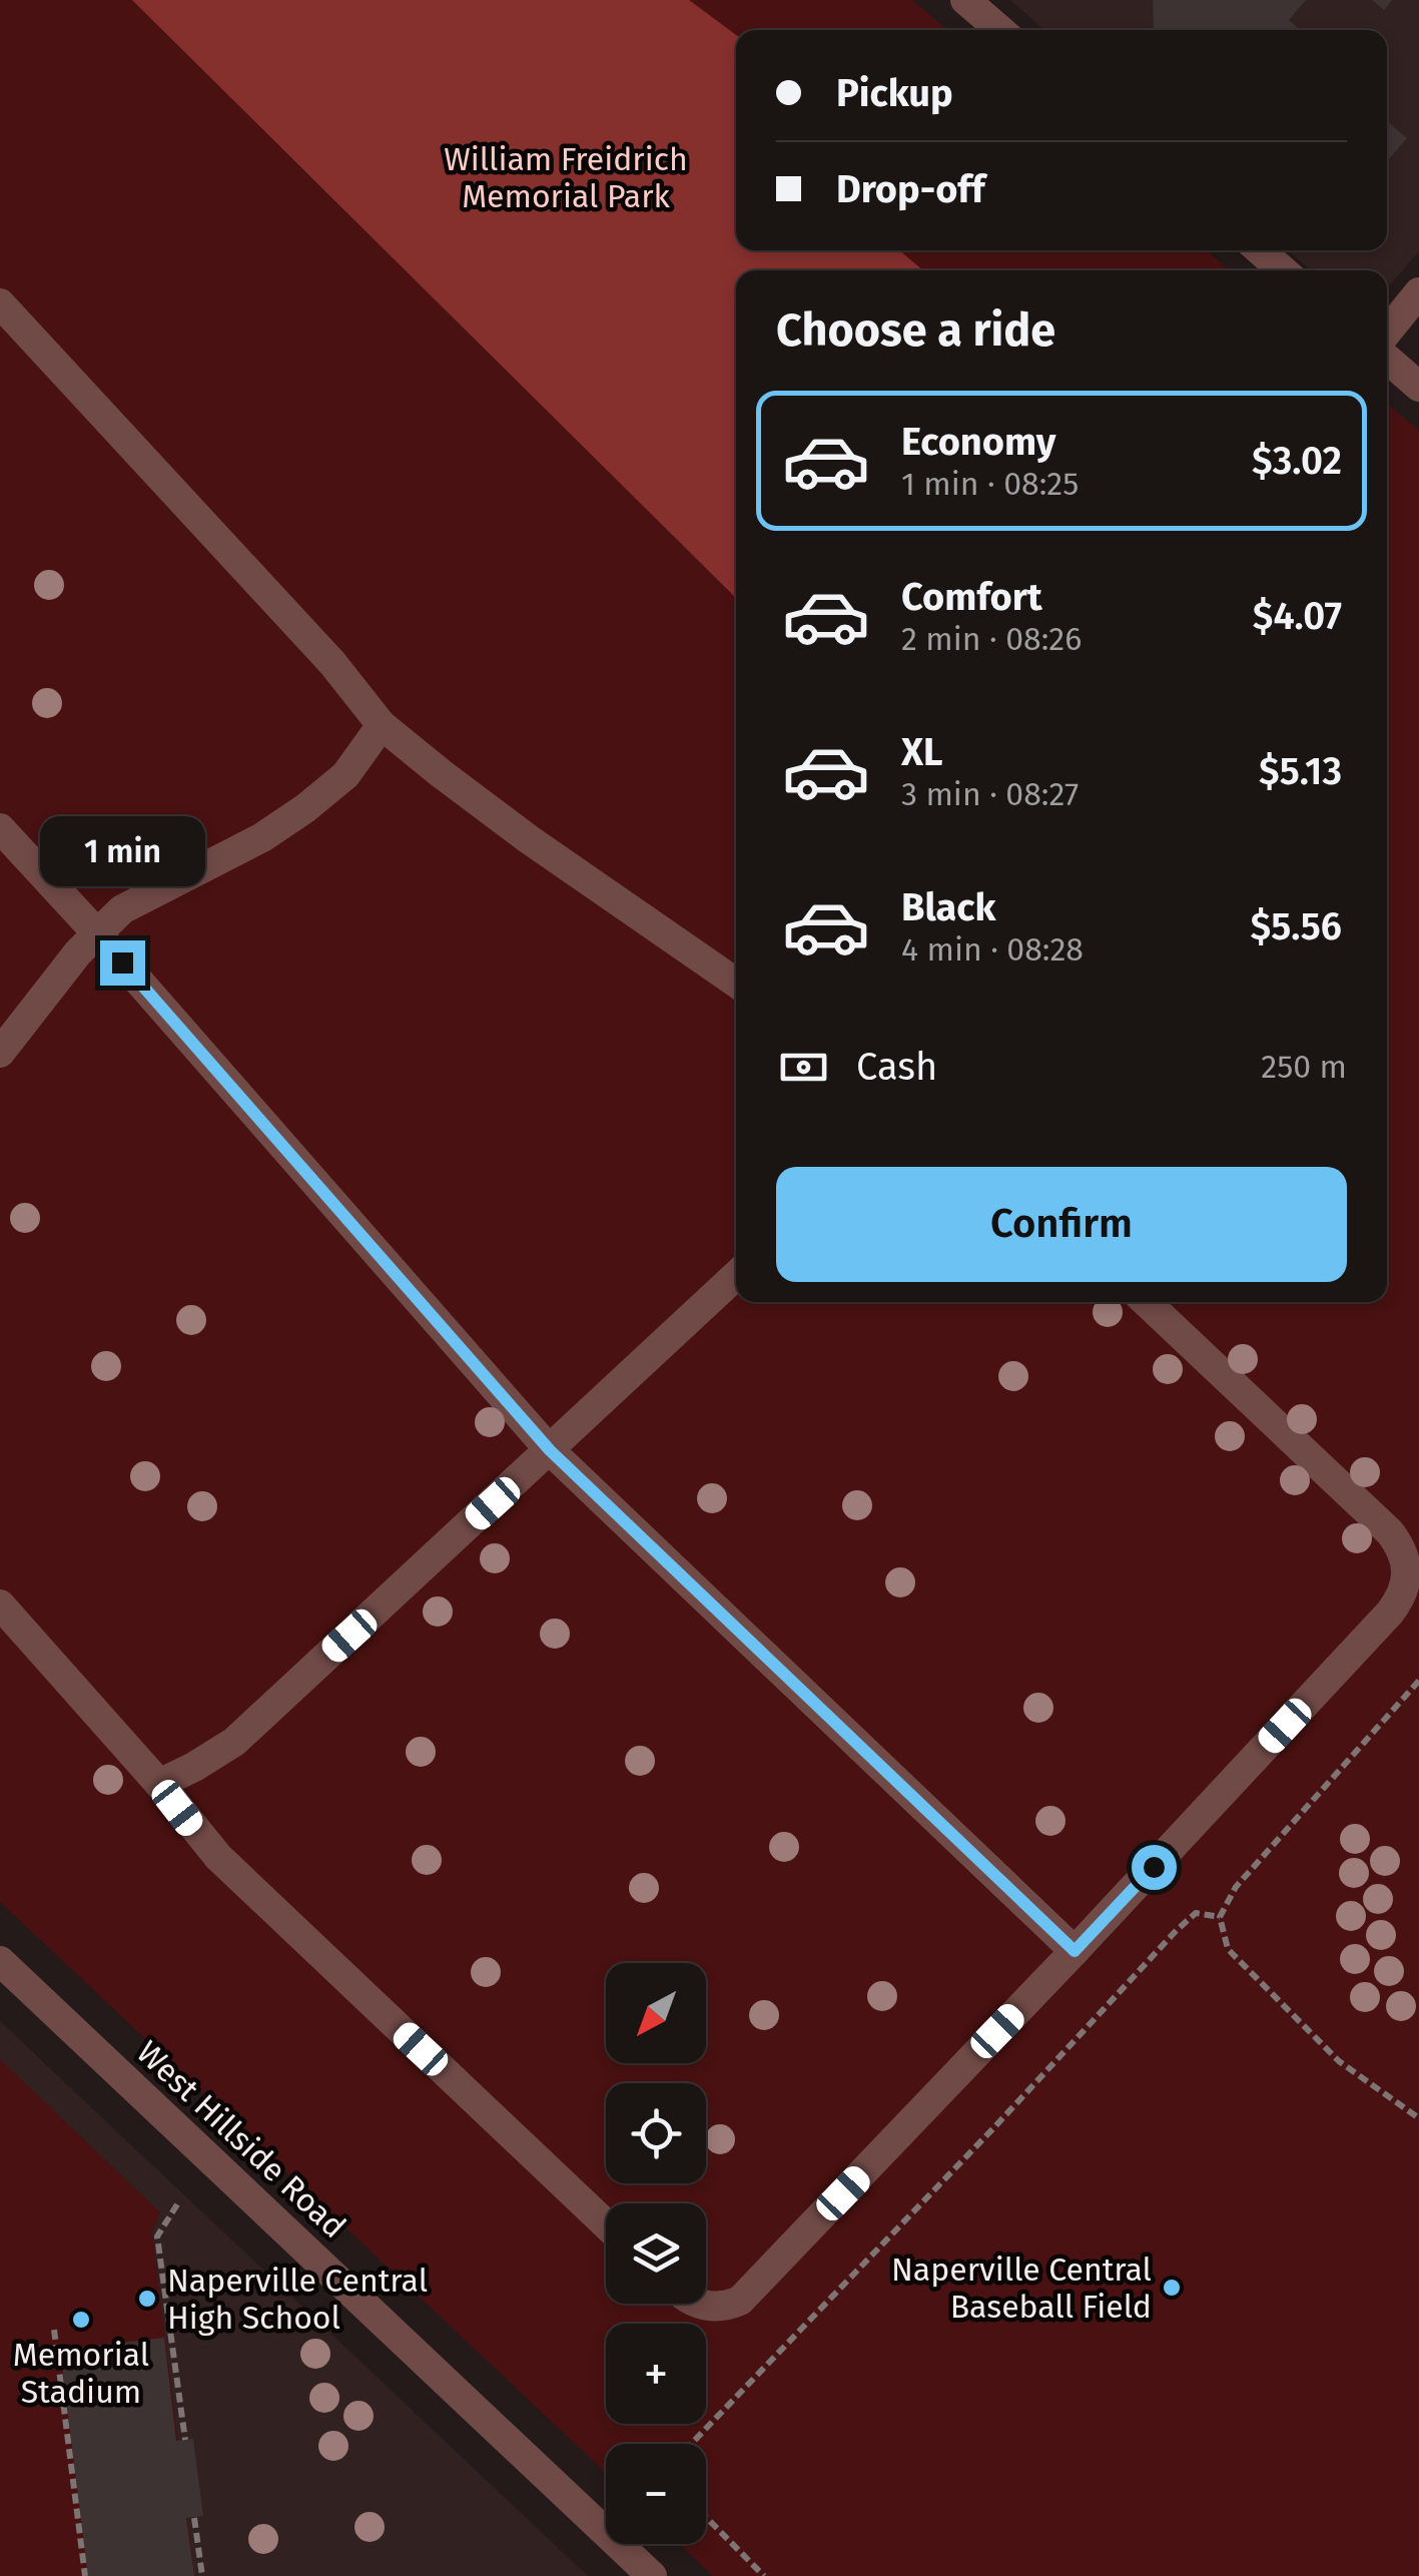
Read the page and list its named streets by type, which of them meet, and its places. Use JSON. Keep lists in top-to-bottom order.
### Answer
{
  "streets": {
    "street": ["West Hillside Road"]
  },
  "parks": ["William Freidrich Memorial Park"],
  "places": ["Naperville Central Baseball Field", "Naperville Central High School", "Memorial Stadium"],
  "north": "bottom left",
  "page": {
    "banner": ["Pickup", "Drop-off"],
    "heading": "Choose a ride",
    "list": [
      {
        "name": "Economy",
        "note": "1 min · 08:25",
        "value": "$3.02"
      },
      {
        "name": "Comfort",
        "note": "2 min · 08:26",
        "value": "$4.07"
      },
      {
        "name": "XL",
        "note": "3 min · 08:27",
        "value": "$5.13"
      },
      {
        "name": "Black",
        "note": "4 min · 08:28",
        "value": "$5.56"
      }
    ],
    "bubble": "1 min",
    "pay": ["Cash", "250 m"],
    "buttons": "Confirm",
    "map_buttons": ["+", "−"]
  }
}
